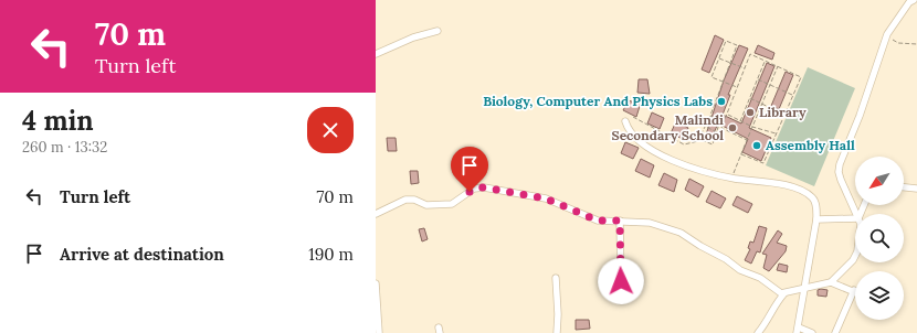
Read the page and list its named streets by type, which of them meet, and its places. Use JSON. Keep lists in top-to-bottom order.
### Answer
{
  "places": [
    "Biology, Computer And Physics Labs",
    "Library",
    "Malindi Secondary School",
    "Assembly Hall"
  ],
  "north": "bottom left",
  "page": {
    "turn": ["70 m", "Turn left"],
    "heading": ["4 min", "260 m · 13:32"],
    "list": [
      {
        "name": "Turn left",
        "value": "70 m"
      },
      {
        "name": "Arrive at destination",
        "value": "190 m"
      }
    ]
  }
}
